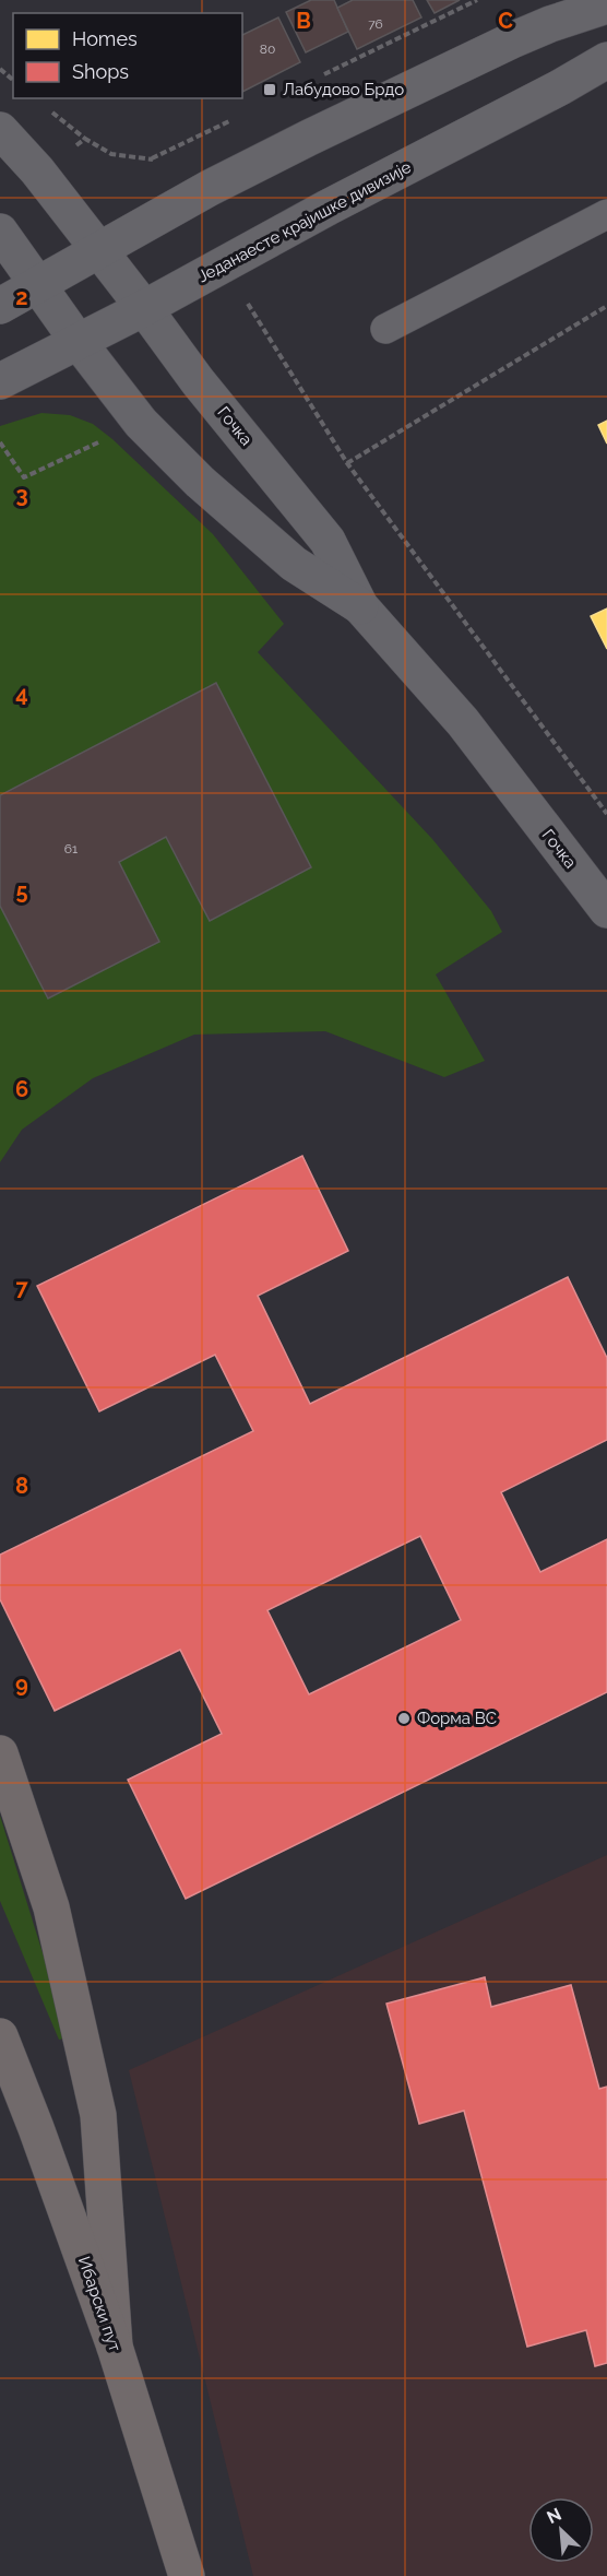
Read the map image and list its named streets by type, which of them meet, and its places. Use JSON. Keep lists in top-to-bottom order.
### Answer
{
  "streets": {
    "main road": ["Ибарски пут"],
    "street": ["Једанаесте крајишке дивизије", "Гочка"]
  },
  "crossings": [
    ["Једанаесте крајишке дивизије", "Гочка"]
  ],
  "places": {
    "transit": ["Лабудово Брдо"],
    "other": ["Форма ВС"]
  },
  "house_numbers": ["76", "80", "61"],
  "legend": ["Homes", "Shops"],
  "north": "top left",
  "grid": {
    "columns": ["B", "C"],
    "rows": [
      "2",
      "3",
      "4",
      "5",
      "6",
      "7",
      "8",
      "9"
    ]
  }
}
